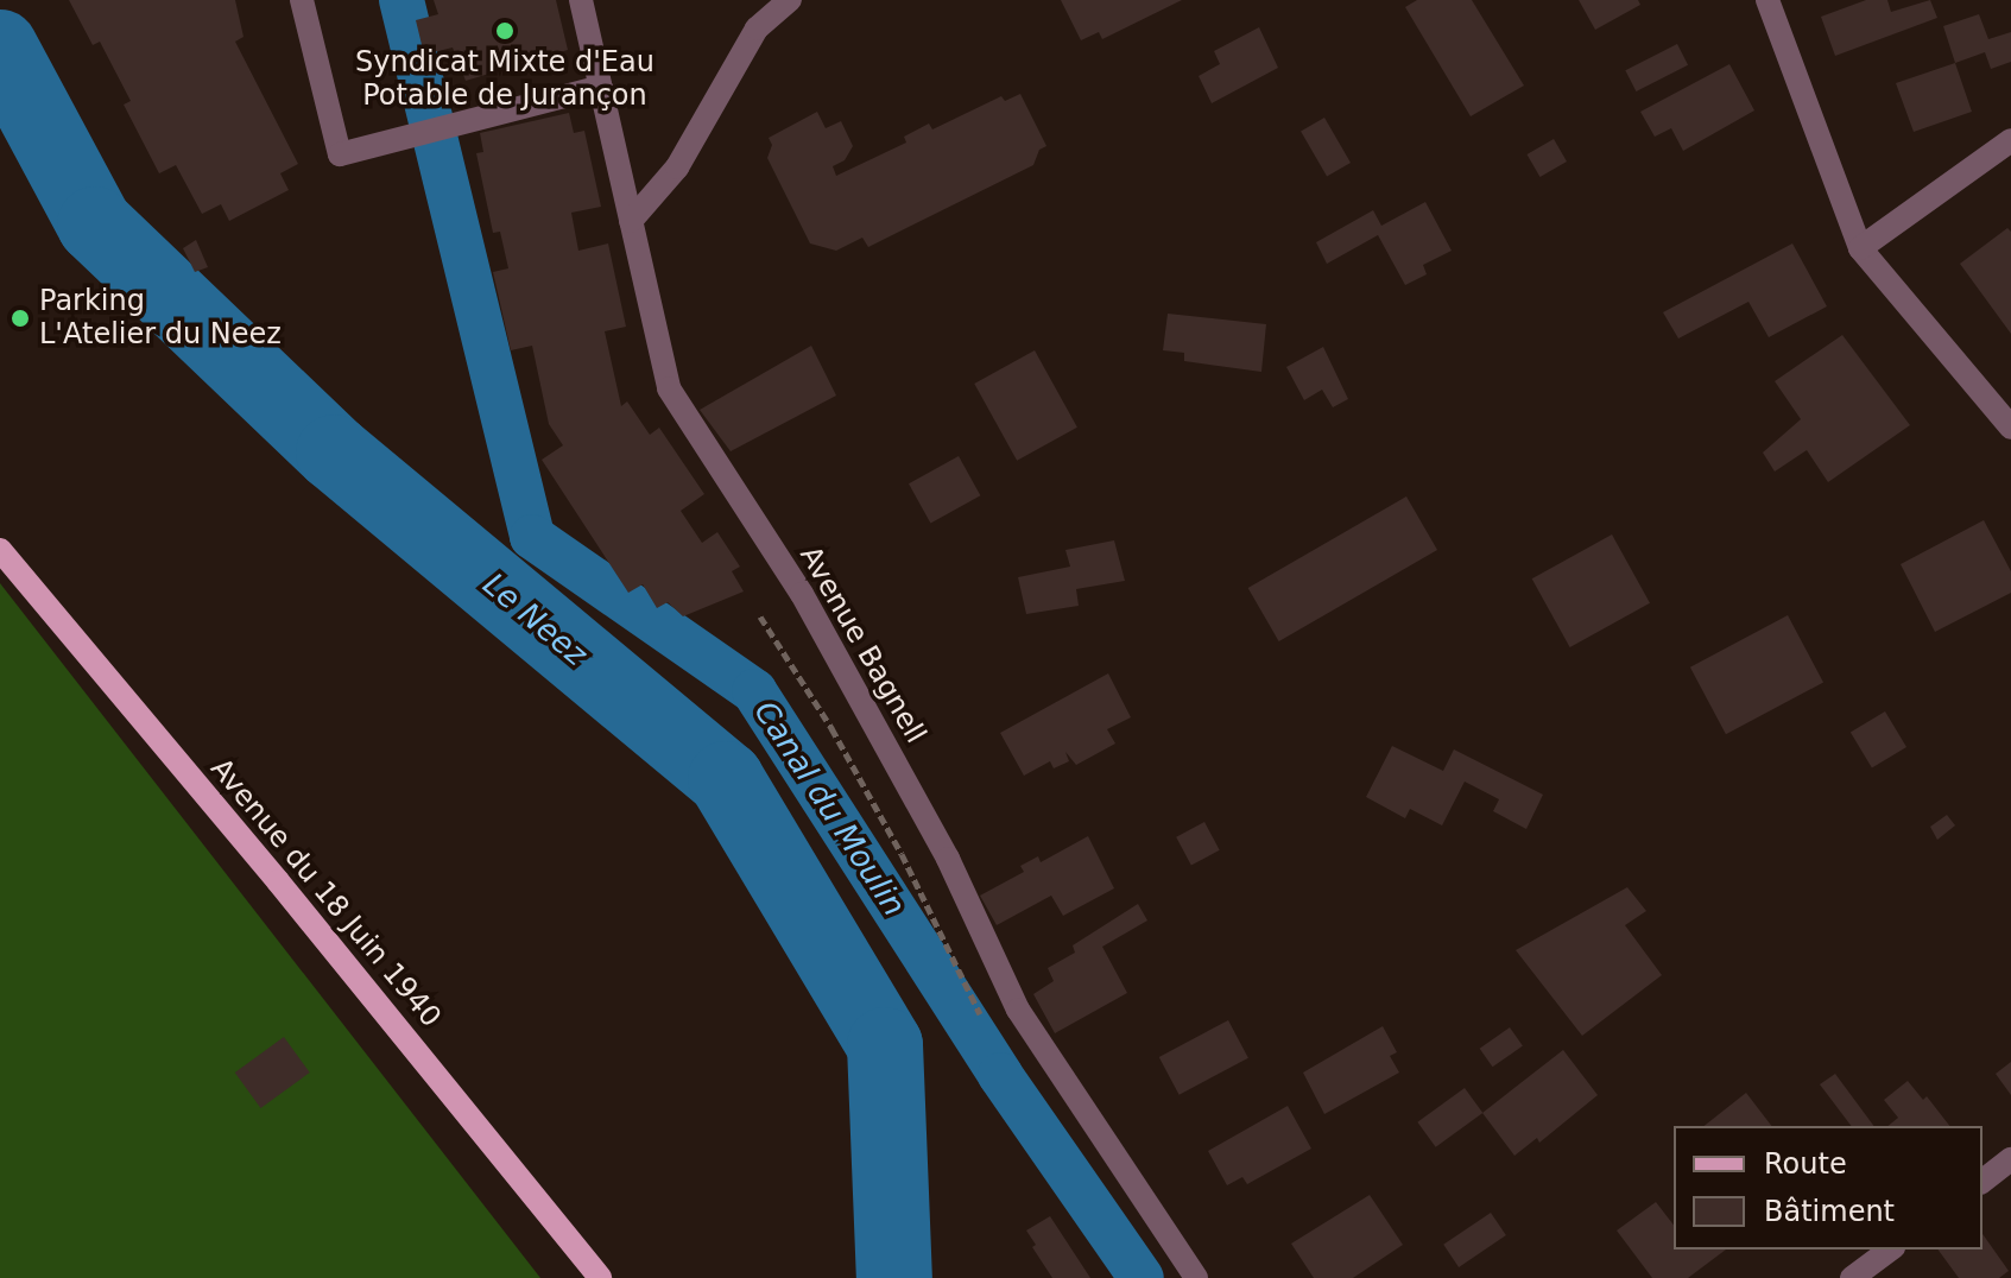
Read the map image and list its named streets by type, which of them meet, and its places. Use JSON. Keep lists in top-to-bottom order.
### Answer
{
  "streets": {
    "main road": ["Avenue du 18 Juin 1940"],
    "street": ["Avenue Bagnell"]
  },
  "water": ["Le Neez", "Canal du Moulin"],
  "places": ["Syndicat Mixte d'Eau Potable de Jurançon", "Parking L'Atelier du Neez"],
  "legend": ["Route", "Bâtiment"]
}
